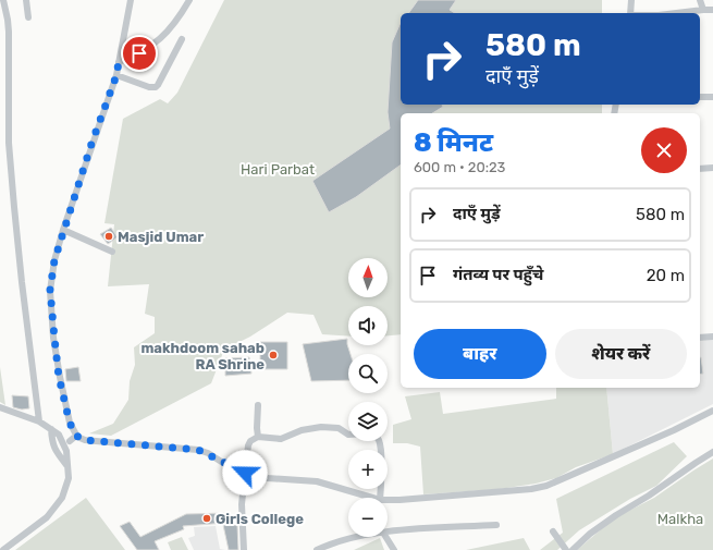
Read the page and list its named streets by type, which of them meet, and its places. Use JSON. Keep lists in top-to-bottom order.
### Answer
{
  "parks": ["Hari Parbat", "Malkha"],
  "places": ["Masjid Umar", "makhdoom sahab RA Shrine", "Girls College"],
  "north": "top",
  "page": {
    "turn": ["580 m", "दाएँ मुड़ें"],
    "heading": ["8 मिनट", "600 m · 20:23"],
    "list": [
      {
        "name": "दाएँ मुड़ें",
        "value": "580 m"
      },
      {
        "name": "गंतव्य पर पहुँचे",
        "value": "20 m"
      }
    ],
    "map_buttons": ["+", "−"],
    "buttons": ["बाहर", "शेयर करें"]
  }
}
